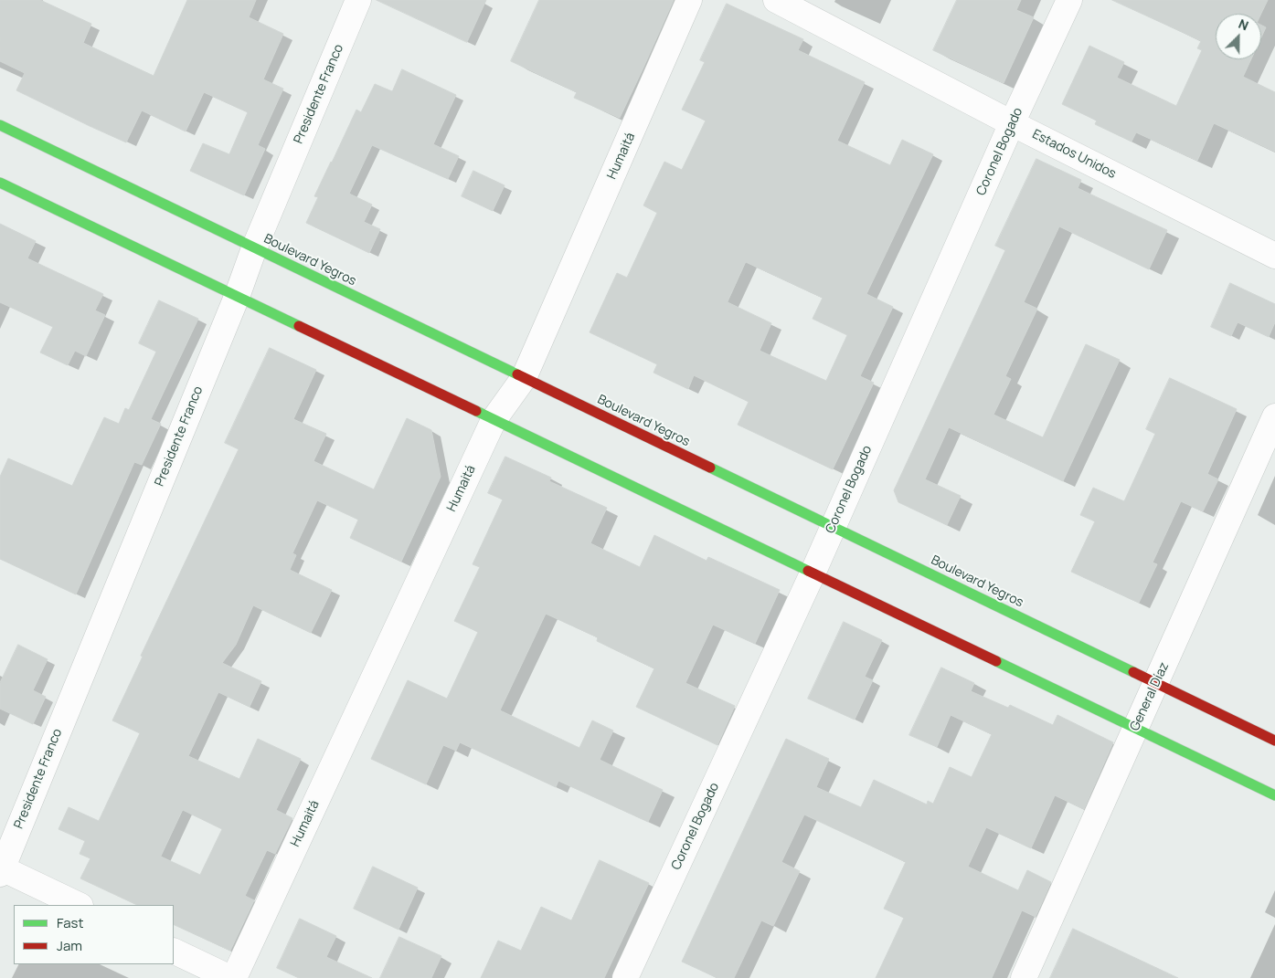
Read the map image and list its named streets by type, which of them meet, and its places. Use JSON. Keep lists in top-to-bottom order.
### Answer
{
  "streets": {
    "main road": ["Boulevard Yegros"],
    "street": [
      "Presidente Franco",
      "Coronel Bogado",
      "Estados Unidos",
      "Humaitá",
      "General Díaz"
    ]
  },
  "crossings": [
    ["Presidente Franco", "Boulevard Yegros"],
    ["Coronel Bogado", "Estados Unidos"],
    ["Coronel Bogado", "Boulevard Yegros"],
    ["Humaitá", "Boulevard Yegros"],
    ["Boulevard Yegros", "General Díaz"]
  ],
  "legend": ["Fast", "Jam"],
  "north": "top right"
}
